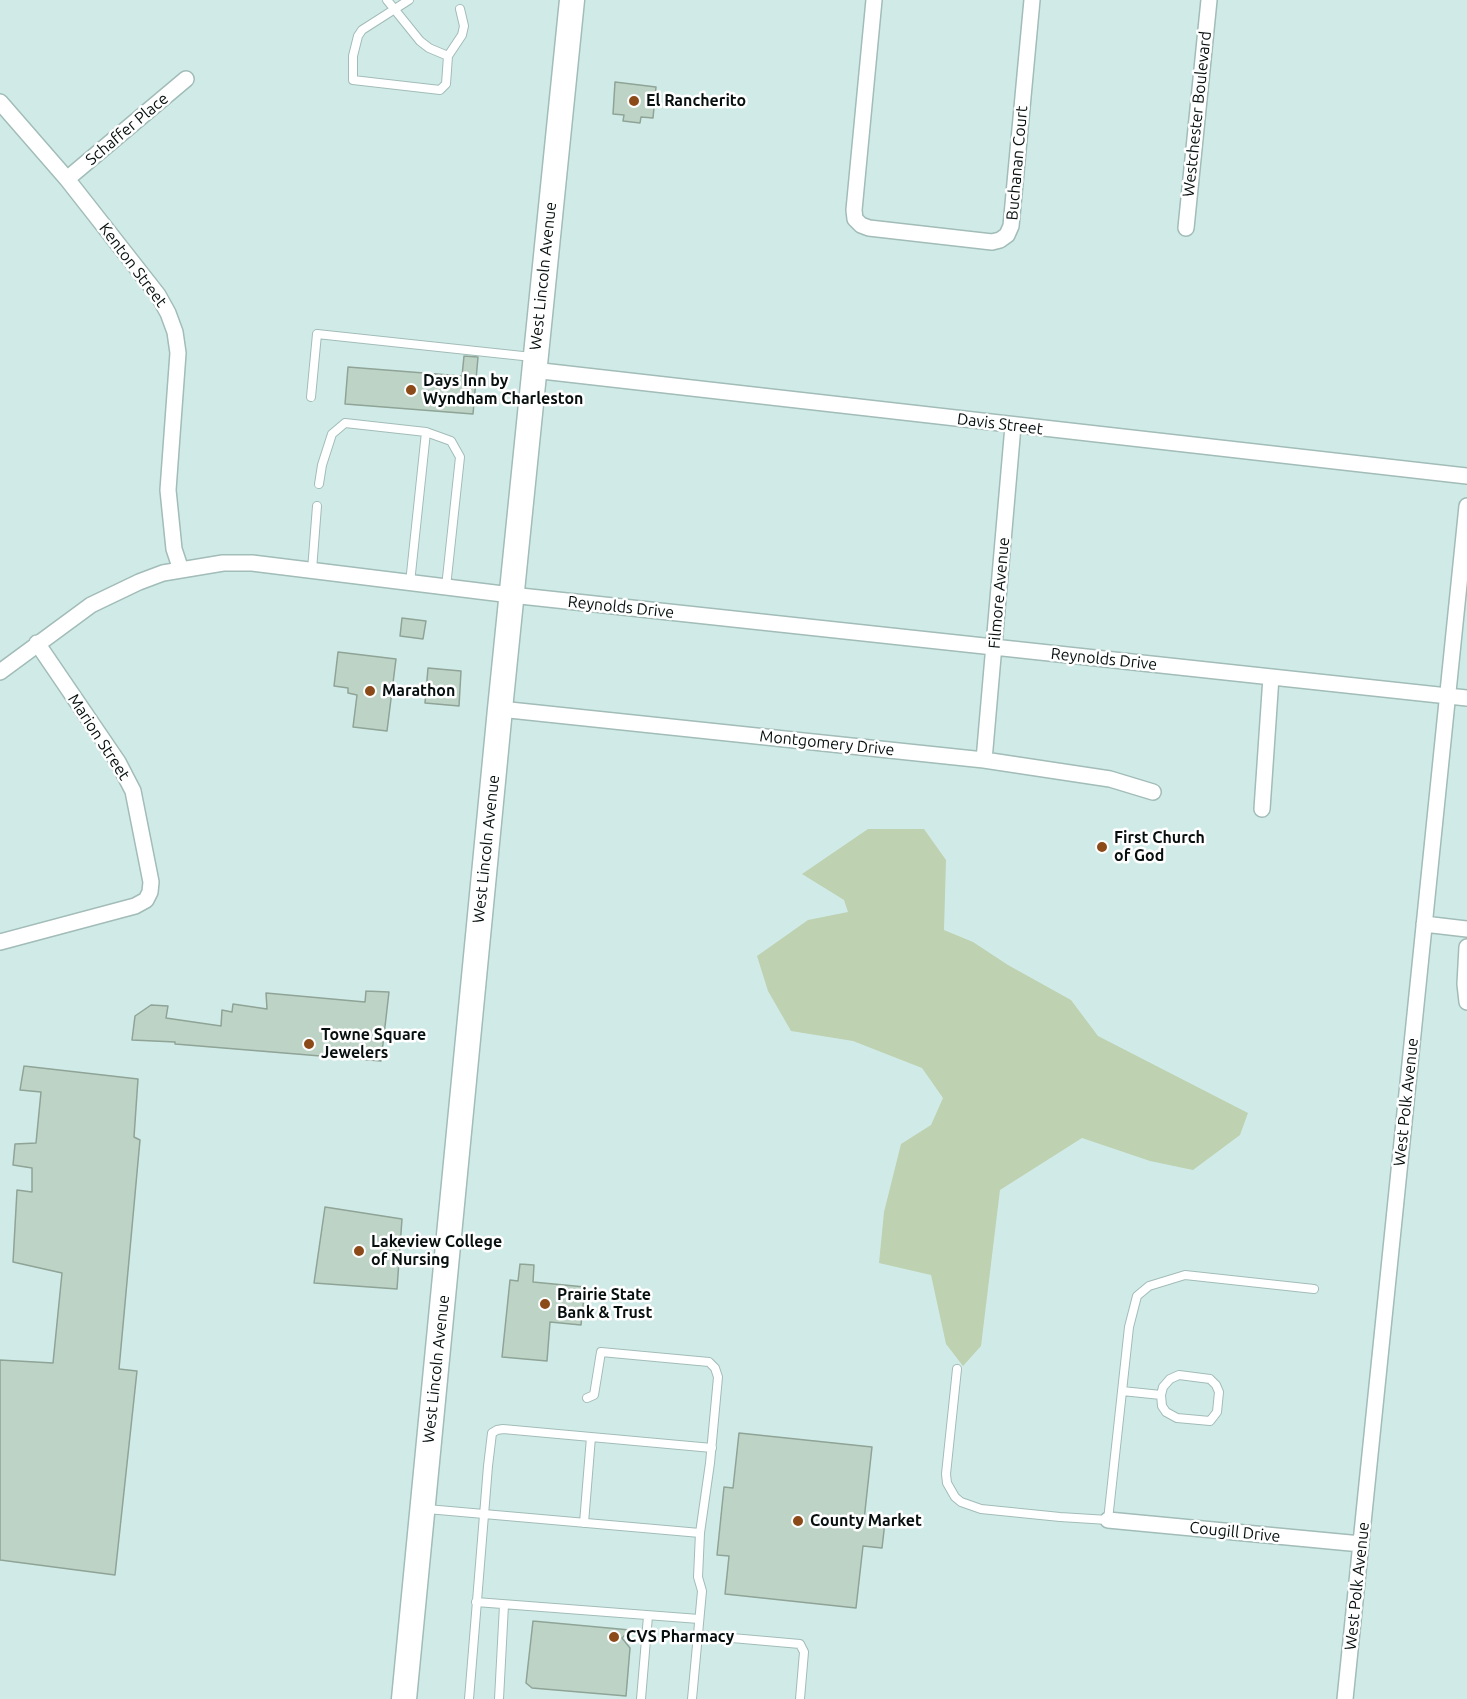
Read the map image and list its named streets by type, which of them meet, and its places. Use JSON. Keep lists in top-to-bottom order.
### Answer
{
  "streets": {
    "main road": ["West Lincoln Avenue"],
    "street": [
      "Westchester Boulevard",
      "Schaffer Place",
      "Buchanan Court",
      "Kenton Street",
      "Davis Street",
      "Filmore Avenue",
      "Reynolds Drive",
      "Marion Street",
      "Montgomery Drive",
      "West Polk Avenue",
      "Cougill Drive"
    ]
  },
  "crossings": [
    ["Schaffer Place", "Kenton Street"],
    ["Kenton Street", "Reynolds Drive"],
    ["West Lincoln Avenue", "Davis Street"],
    ["West Lincoln Avenue", "Reynolds Drive"],
    ["West Lincoln Avenue", "Montgomery Drive"],
    ["Davis Street", "Filmore Avenue"],
    ["Filmore Avenue", "Reynolds Drive"],
    ["Filmore Avenue", "Montgomery Drive"],
    ["Reynolds Drive", "Marion Street"],
    ["Reynolds Drive", "West Polk Avenue"],
    ["West Polk Avenue", "Cougill Drive"]
  ],
  "places": [
    "El Rancherito",
    "Days Inn by Wyndham Charleston",
    "Marathon",
    "First Church of God",
    "Towne Square Jewelers",
    "Lakeview College of Nursing",
    "Prairie State Bank & Trust",
    "County Market",
    "CVS Pharmacy"
  ]
}
